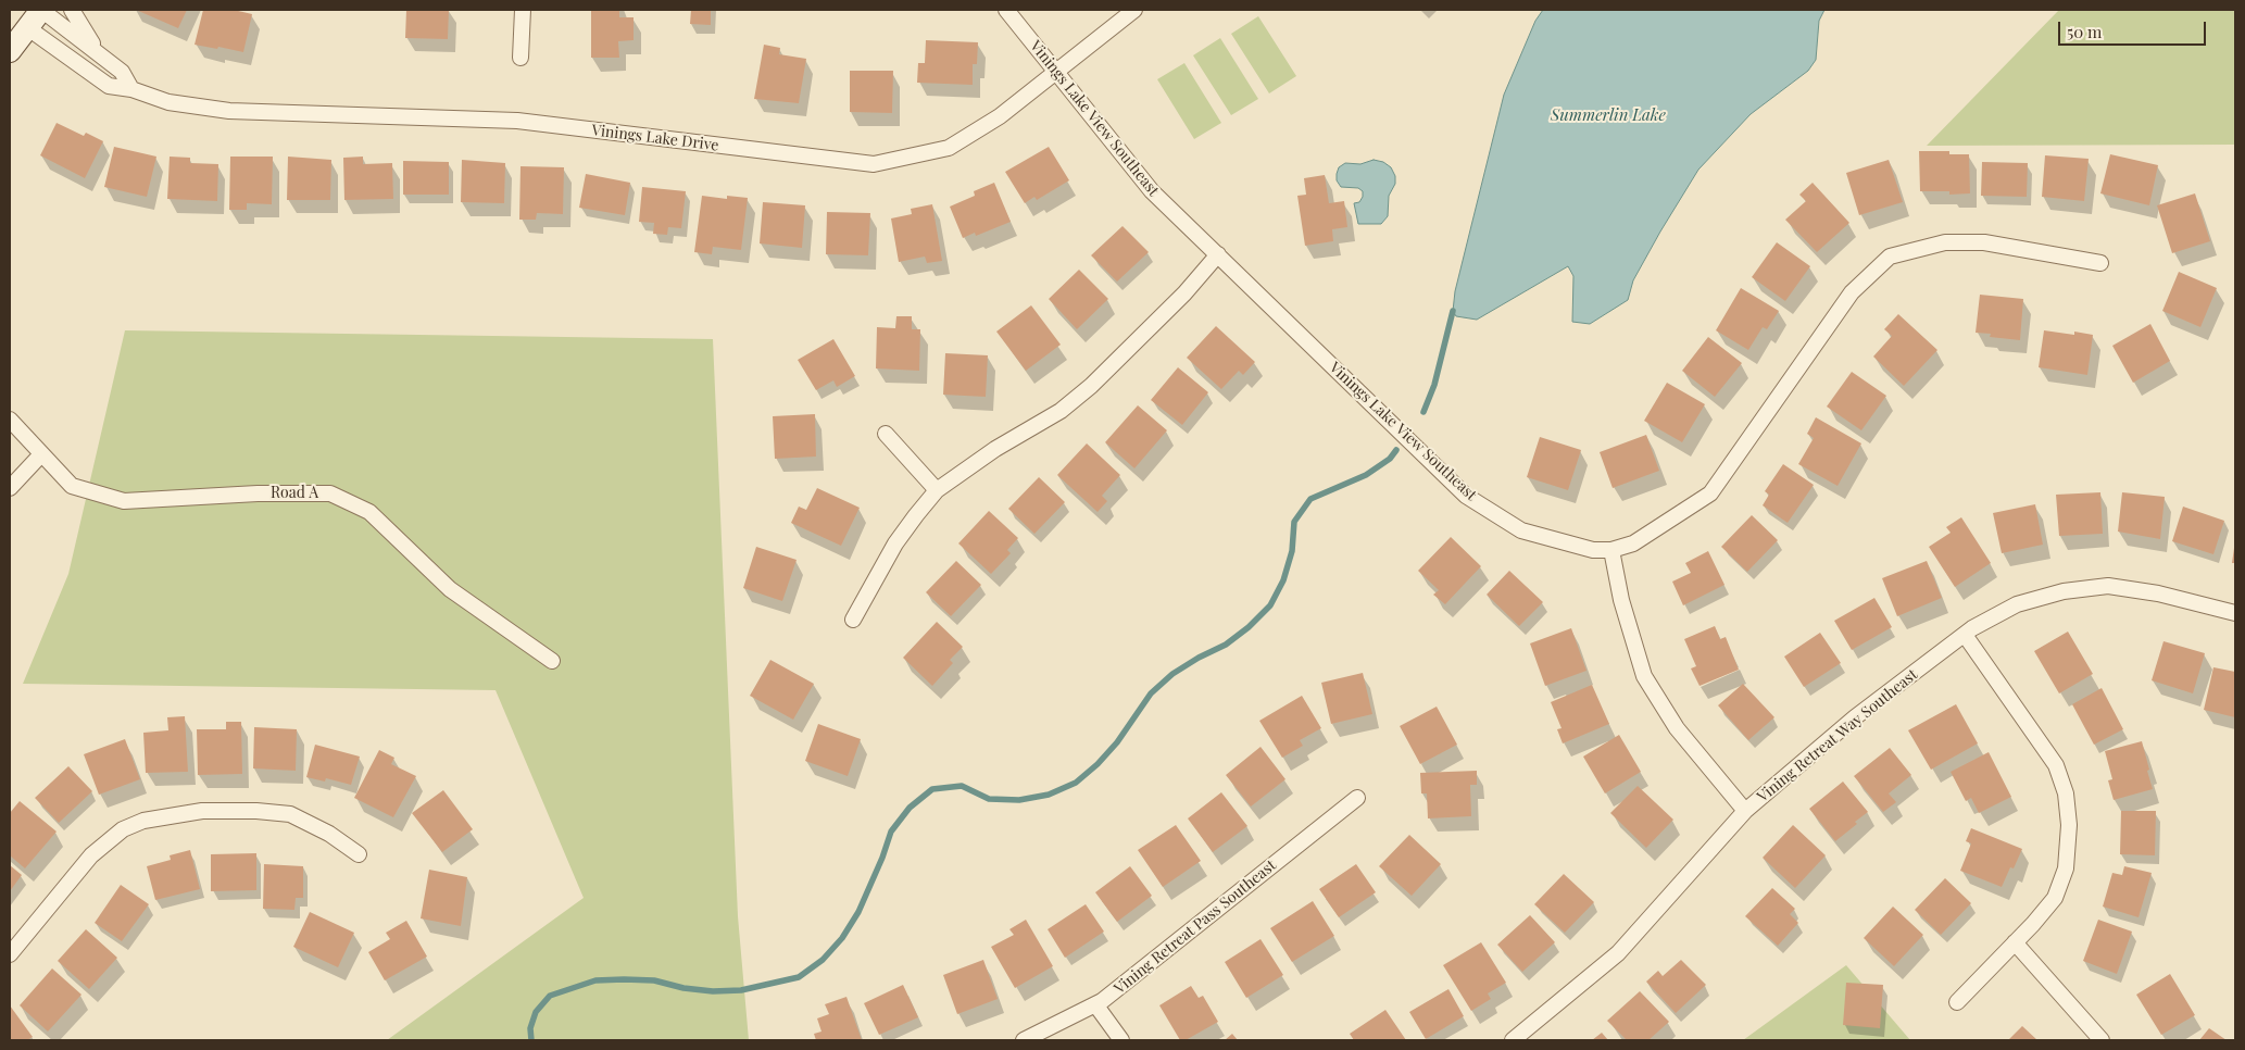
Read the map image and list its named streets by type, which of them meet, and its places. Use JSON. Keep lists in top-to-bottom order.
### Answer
{
  "streets": {
    "street": [
      "Vinings Lake View Southeast",
      "Vinings Lake Drive",
      "Road A",
      "Vining Retreat Way Southeast",
      "Vining Retreat Pass Southeast"
    ]
  },
  "crossings": [
    ["Vinings Lake View Southeast", "Vinings Lake Drive"]
  ],
  "water": ["Summerlin Lake"],
  "scale_bar": "50 m"
}
